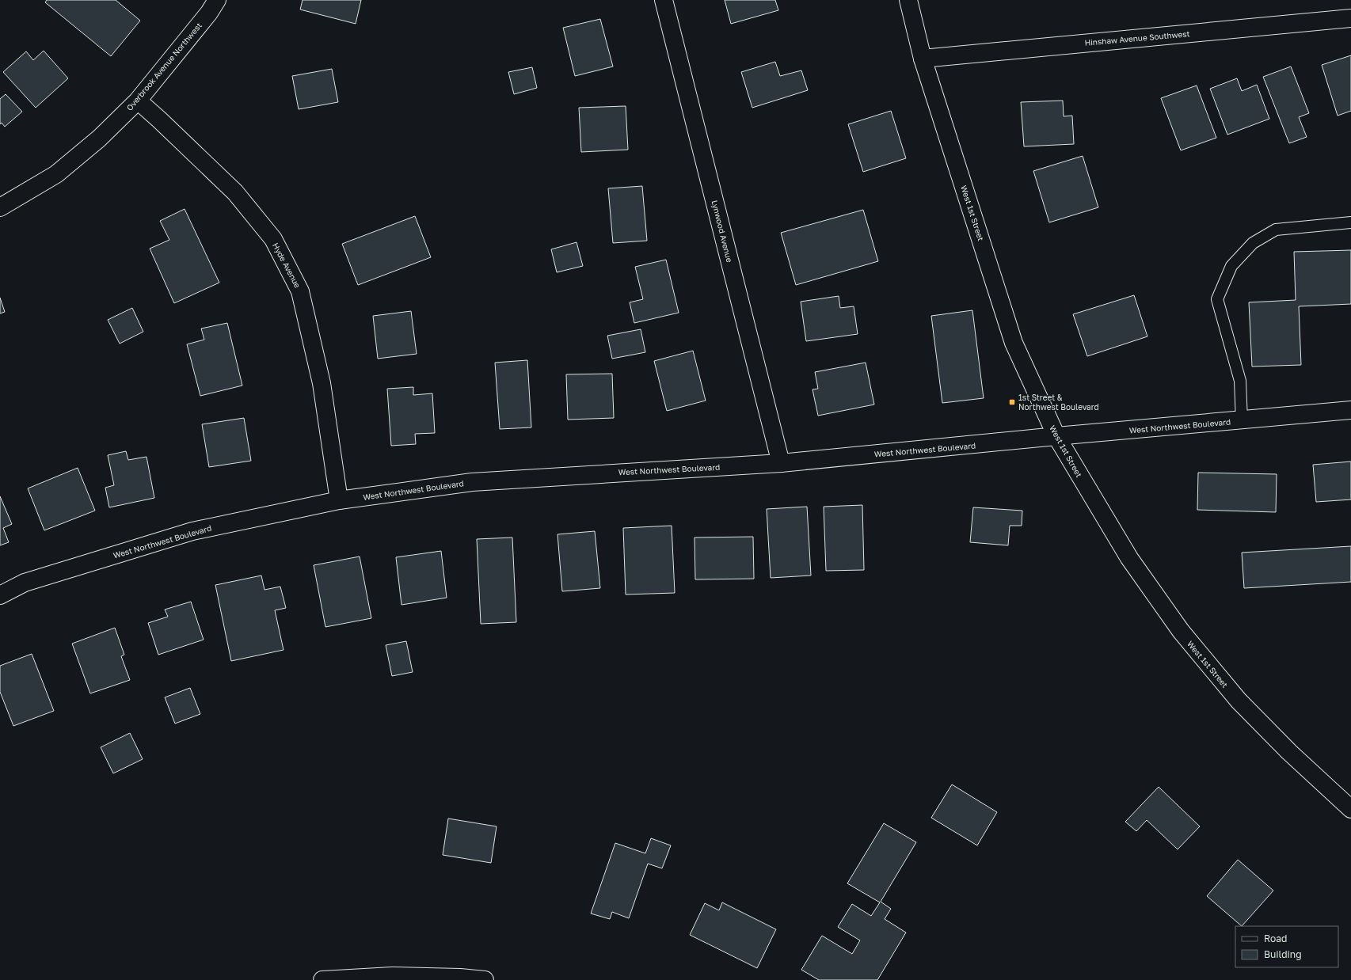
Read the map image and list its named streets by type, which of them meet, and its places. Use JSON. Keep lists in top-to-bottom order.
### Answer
{
  "streets": {
    "street": [
      "Hinshaw Avenue Southwest",
      "Overbrook Avenue Northwest",
      "West 1st Street",
      "Lynwood Avenue",
      "Hyde Avenue",
      "West Northwest Boulevard"
    ]
  },
  "crossings": [
    ["Hinshaw Avenue Southwest", "West 1st Street"],
    ["Overbrook Avenue Northwest", "Hyde Avenue"],
    ["West 1st Street", "West Northwest Boulevard"],
    ["Lynwood Avenue", "West Northwest Boulevard"],
    ["Hyde Avenue", "West Northwest Boulevard"]
  ],
  "places": {
    "transit": ["1st Street & Northwest Boulevard"]
  },
  "legend": ["Road", "Building"]
}
